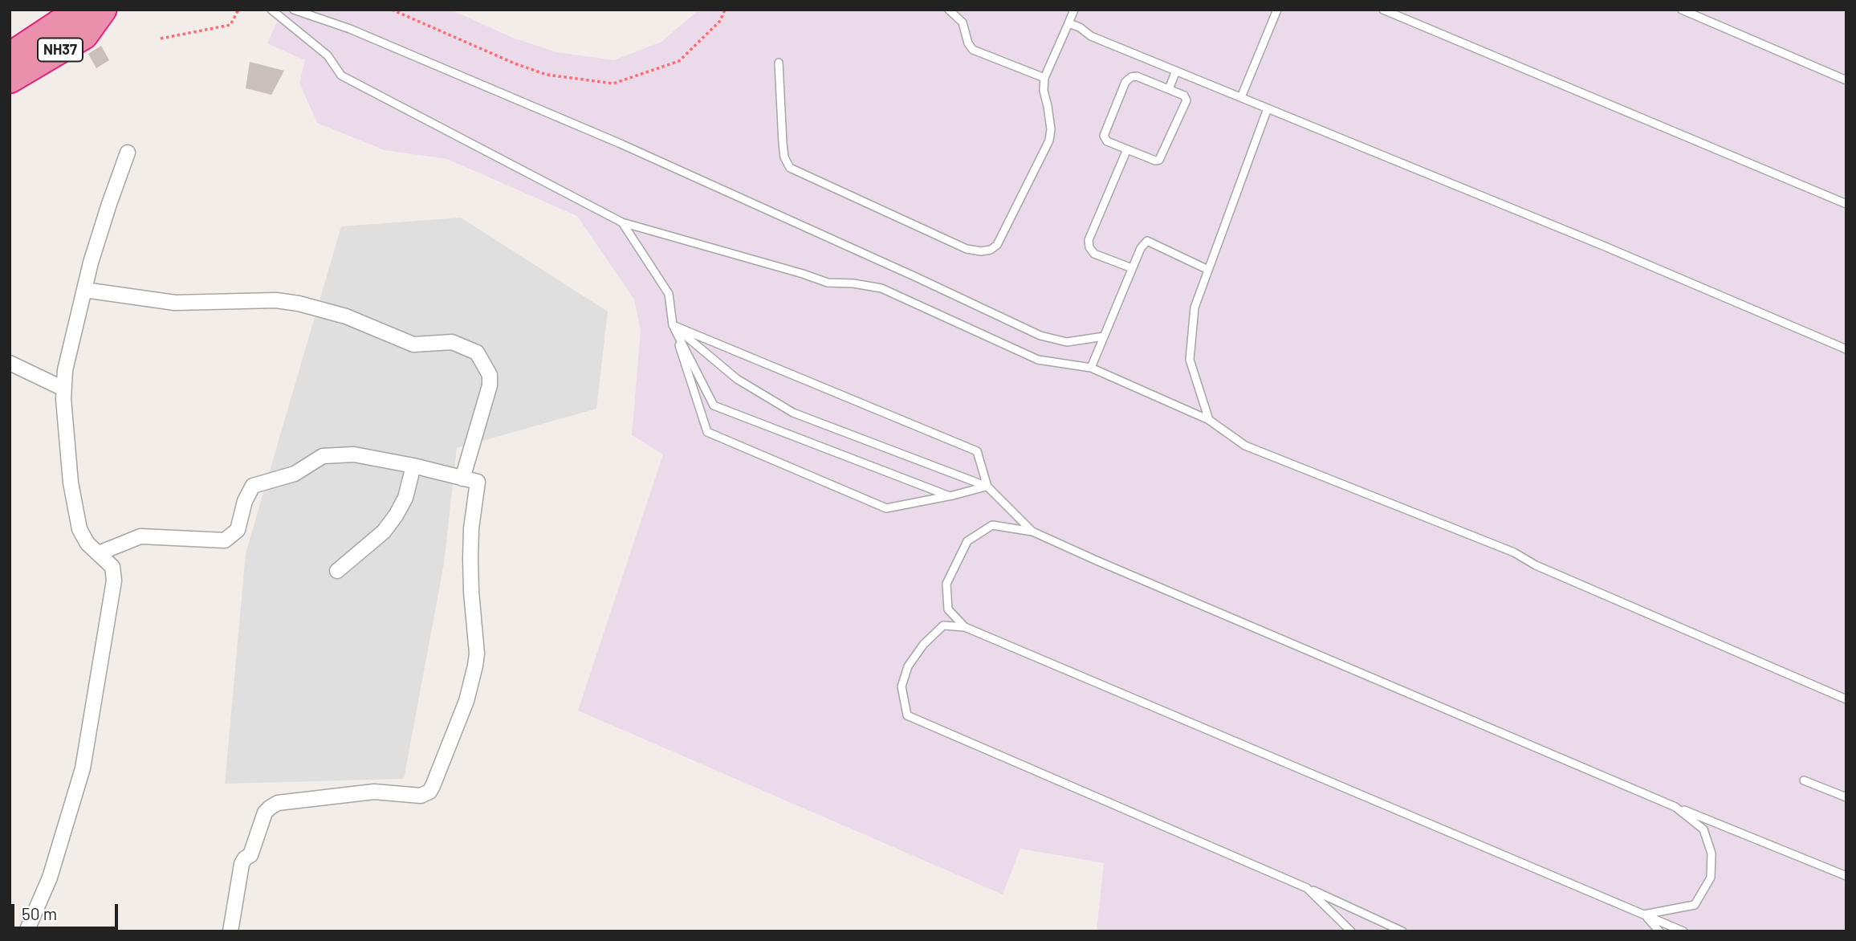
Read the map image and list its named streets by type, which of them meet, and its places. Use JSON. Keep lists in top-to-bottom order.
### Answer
{
  "streets": {
    "highway": ["NH37"]
  },
  "scale_bar": "50 m"
}
